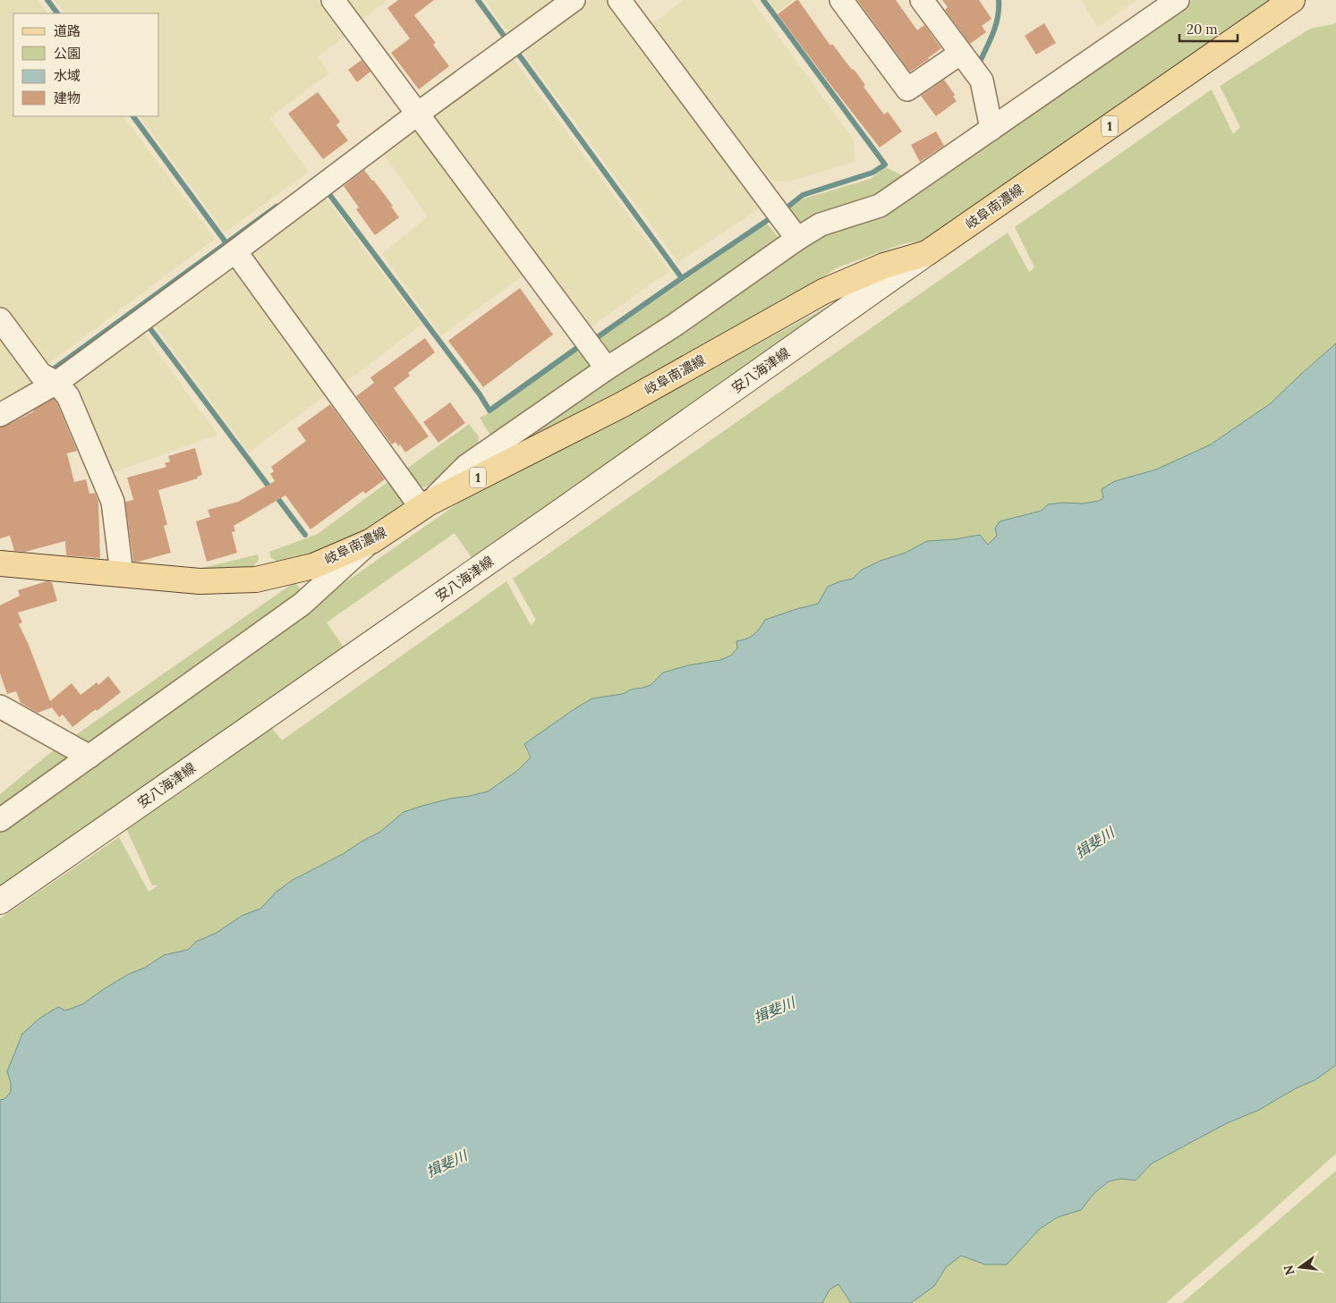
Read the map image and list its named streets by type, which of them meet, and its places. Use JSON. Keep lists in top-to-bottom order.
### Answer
{
  "streets": {
    "main road": ["1", "岐阜南濃線", "安八海津線"]
  },
  "crossings": [
    ["岐阜南濃線", "安八海津線"]
  ],
  "water": ["揖斐川"],
  "legend": [
    "道路",
    "公園",
    "水域",
    "建物"
  ],
  "scale_bar": "20 m",
  "north": "left"
}
